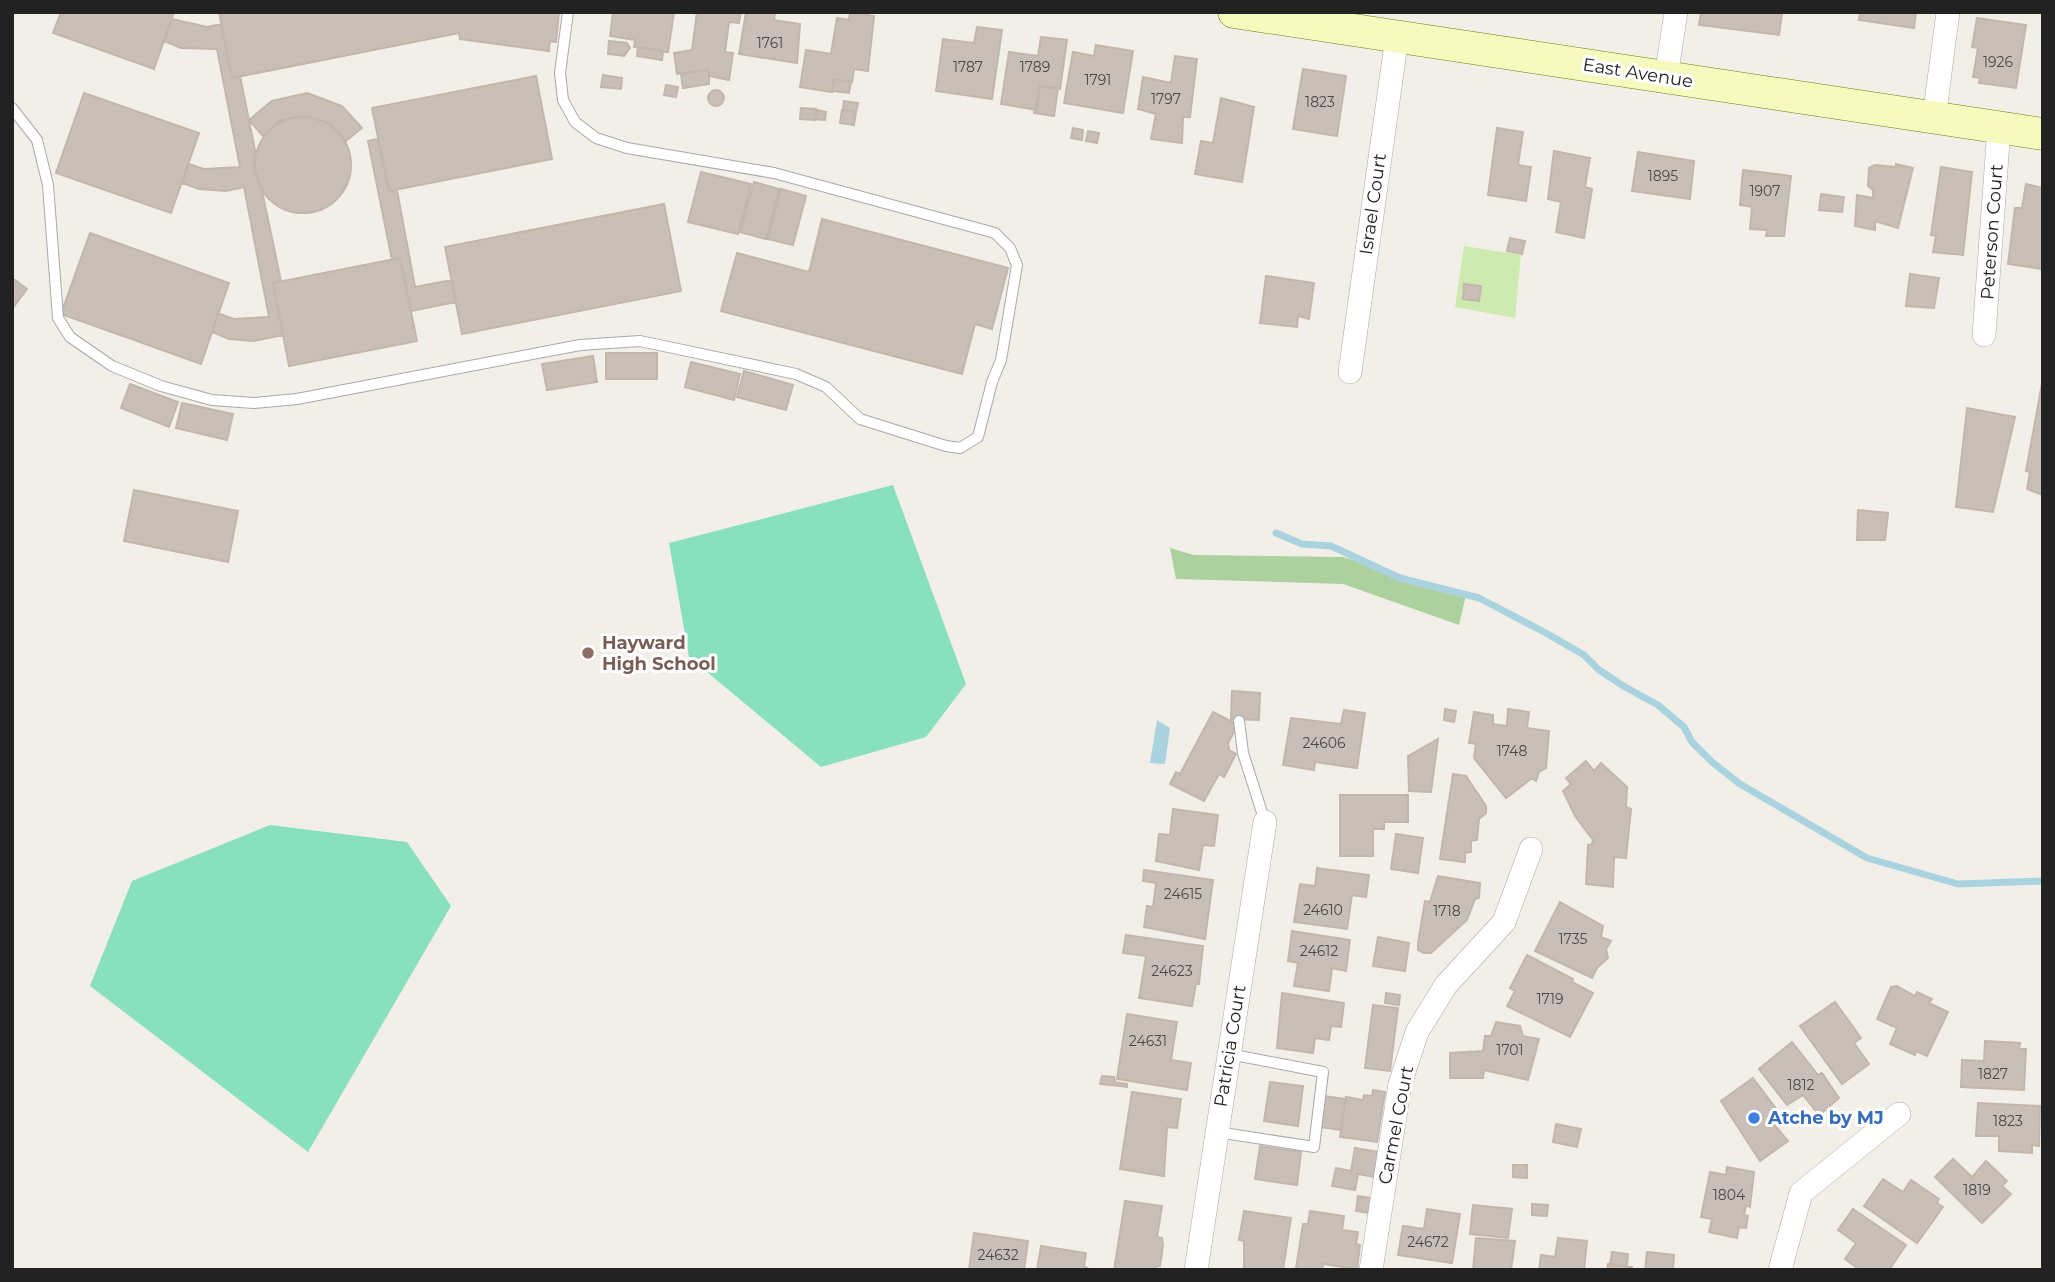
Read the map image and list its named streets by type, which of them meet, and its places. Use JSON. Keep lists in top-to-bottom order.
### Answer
{
  "streets": {
    "street": [
      "East Avenue",
      "Israel Court",
      "Peterson Court",
      "Patricia Court",
      "Carmel Court"
    ]
  },
  "crossings": [
    ["East Avenue", "Israel Court"],
    ["East Avenue", "Peterson Court"]
  ],
  "places": ["Hayward High School", "Atche by MJ"],
  "house_numbers": [
    "1761",
    "1926",
    "1787",
    "1789",
    "1791",
    "1797",
    "1823",
    "1895",
    "1907",
    "24606",
    "1748",
    "24615",
    "24610",
    "1718",
    "1735",
    "24612",
    "24623",
    "1719",
    "24631",
    "1701",
    "1827",
    "1812",
    "1823",
    "1819",
    "1804",
    "24672",
    "24632"
  ]
}
